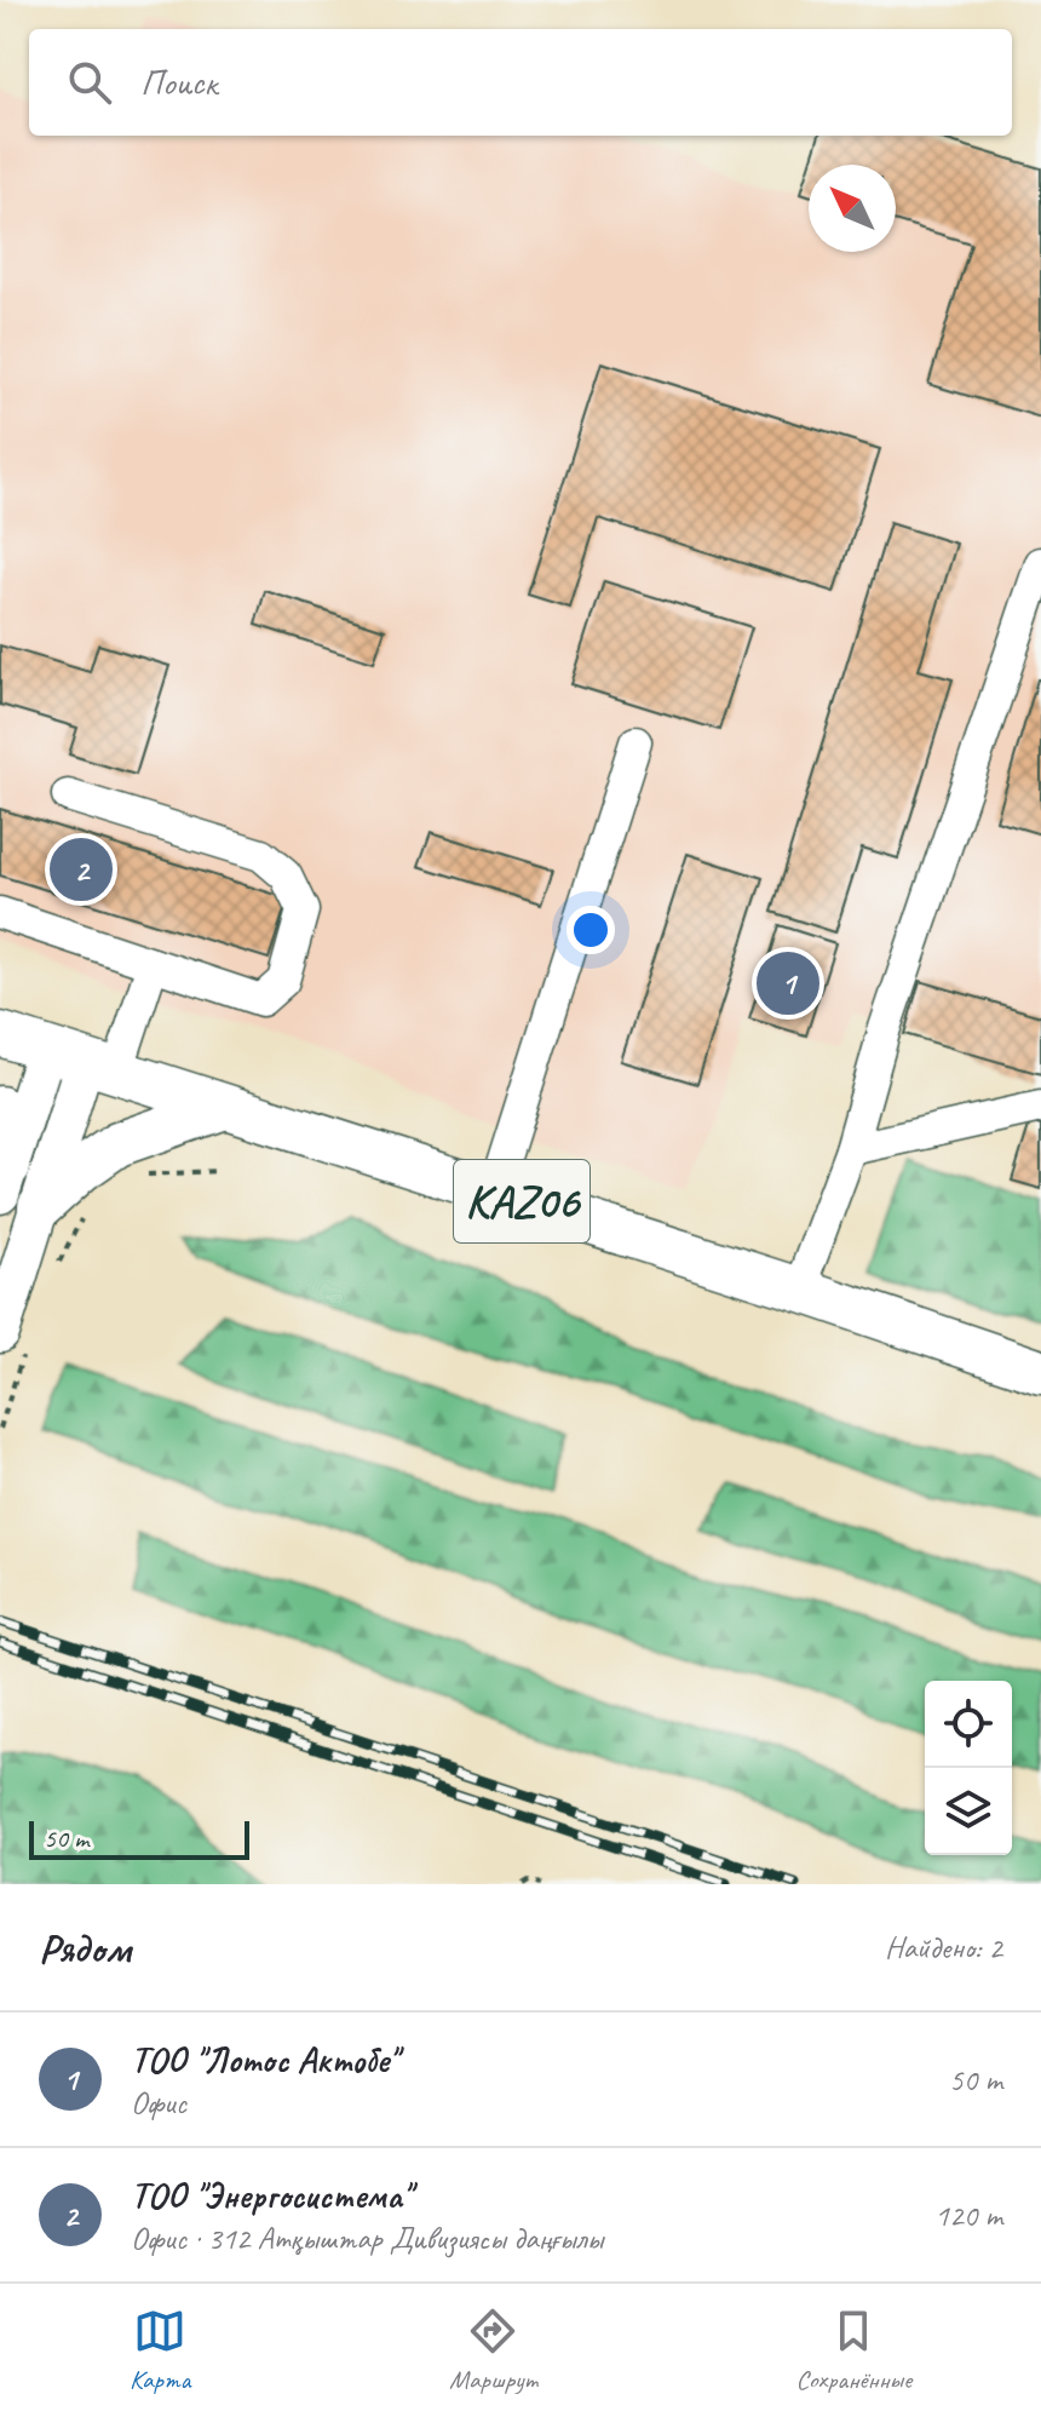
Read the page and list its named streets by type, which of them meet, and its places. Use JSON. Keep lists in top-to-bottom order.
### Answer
{
  "streets": {
    "highway": ["KАZ06"]
  },
  "scale_bar": "50 m",
  "north": "top left",
  "page": {
    "search": "Поиск",
    "pins": ["2", "1"],
    "scale": "50 m",
    "heading": ["Рядом", "Найдено: 2"],
    "list": [
      {
        "mark": "1",
        "name": "ТОО \"Лотос Актобе\"",
        "note": "Офис",
        "value": "50 m"
      },
      {
        "mark": "2",
        "name": "ТОО \"Энергосистема\"",
        "note": "Офис · 312 Атқыштар Дивизиясы даңғылы",
        "value": "120 m"
      }
    ],
    "nav": ["Карта", "Маршрут", "Сохранённые"]
  }
}
